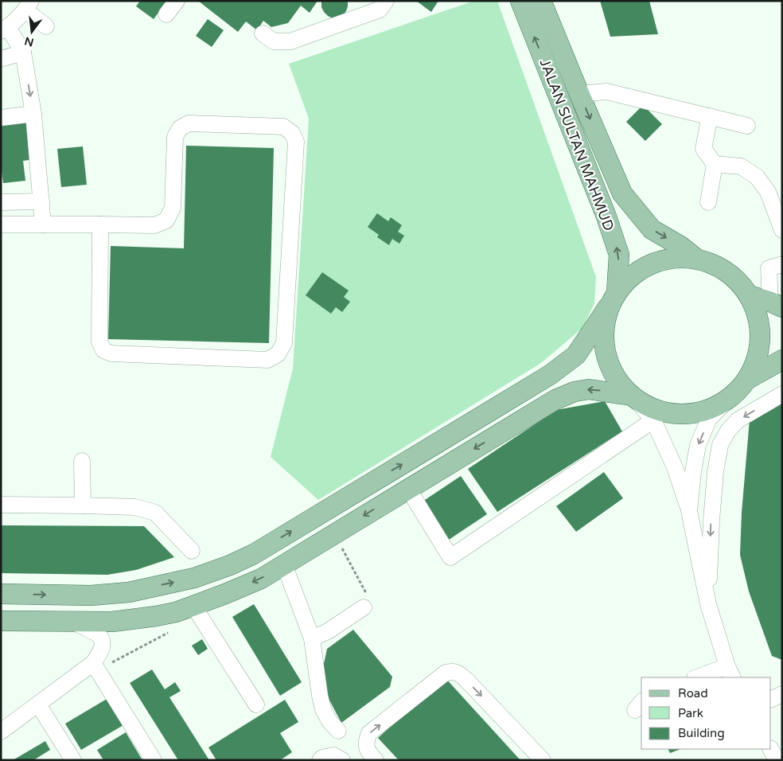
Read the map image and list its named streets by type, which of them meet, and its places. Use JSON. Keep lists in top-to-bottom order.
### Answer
{
  "streets": {
    "main road": ["JALAN SULTAN MAHMUD"]
  },
  "legend": ["Road", "Park", "Building"],
  "north": "bottom"
}
